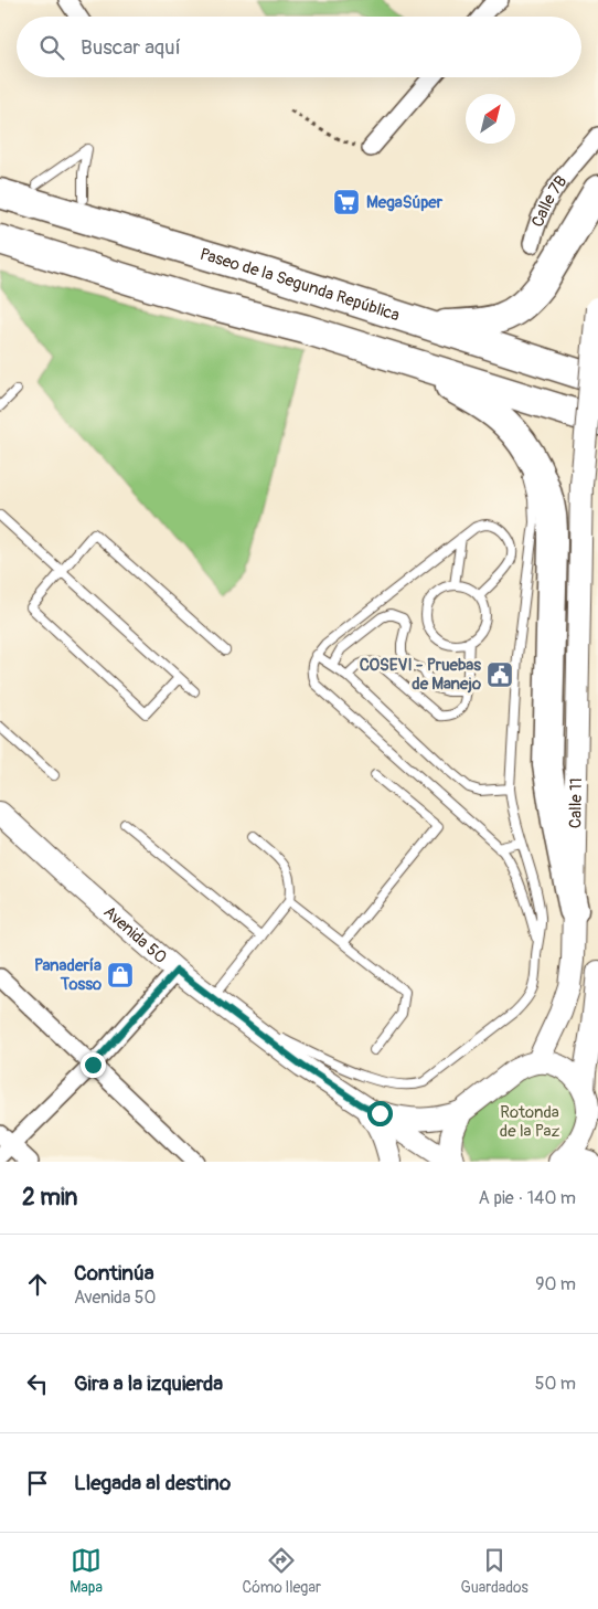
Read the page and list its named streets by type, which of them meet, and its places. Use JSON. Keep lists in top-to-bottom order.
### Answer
{
  "streets": {
    "highway": ["Paseo de la Segunda República"],
    "main road": ["Calle 11", "Avenida 50"],
    "street": ["Calle 7B"]
  },
  "parks": ["Rotonda de la Paz"],
  "places": {
    "supermarket": ["MegaSúper"],
    "public building": ["COSEVI - Pruebas de Manejo"],
    "shop": ["Panadería Tosso"]
  },
  "north": "top right",
  "page": {
    "search": "Buscar aquí",
    "heading": ["2 min", "A pie · 140 m"],
    "list": [
      ["Continúa", "Avenida 50", "90 m"],
      ["Gira a la izquierda", "50 m"],
      "Llegada al destino"
    ],
    "nav": ["Mapa", "Cómo llegar", "Guardados"]
  }
}
